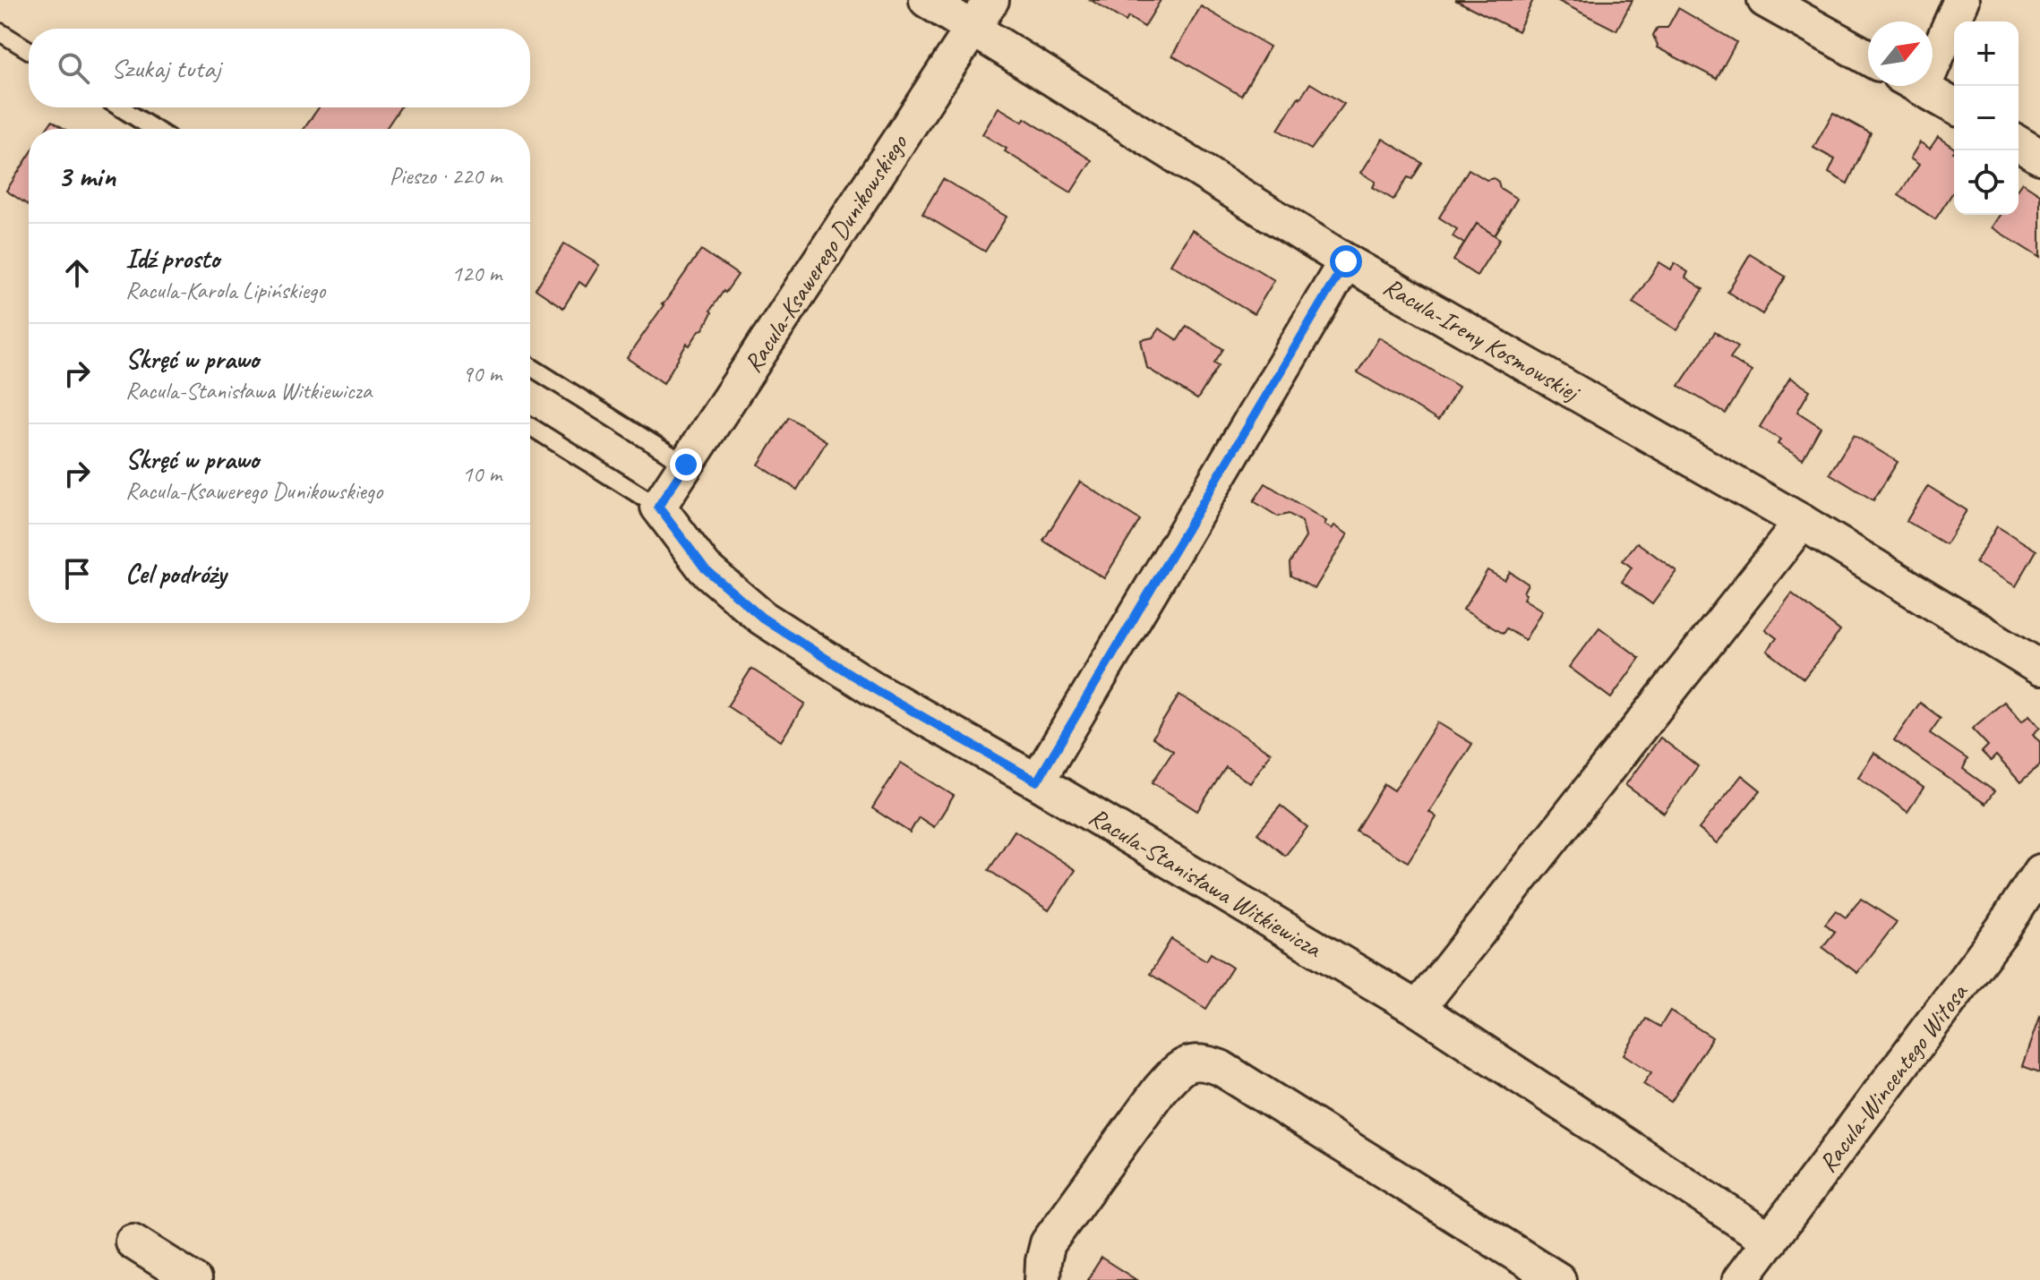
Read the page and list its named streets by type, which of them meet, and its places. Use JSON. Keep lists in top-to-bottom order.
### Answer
{
  "streets": {
    "street": [
      "Racula-Ksawerego Dunikowskiego",
      "Racula-Ireny Kosmowskiej",
      "Racula-Stanisława Witkiewicza",
      "Racula-Wincentego Witosa"
    ]
  },
  "crossings": [
    ["Racula-Ksawerego Dunikowskiego", "Racula-Ireny Kosmowskiej"],
    ["Racula-Ksawerego Dunikowskiego", "Racula-Stanisława Witkiewicza"],
    ["Racula-Stanisława Witkiewicza", "Racula-Wincentego Witosa"]
  ],
  "north": "top right",
  "page": {
    "map_buttons": ["+", "−"],
    "search": "Szukaj tutaj",
    "heading": ["3 min", "Pieszo · 220 m"],
    "list": [
      ["Idź prosto", "Racula-Karola Lipińskiego", "120 m"],
      ["Skręć w prawo", "Racula-Stanisława Witkiewicza", "90 m"],
      ["Skręć w prawo", "Racula-Ksawerego Dunikowskiego", "10 m"],
      "Cel podróży"
    ]
  }
}
